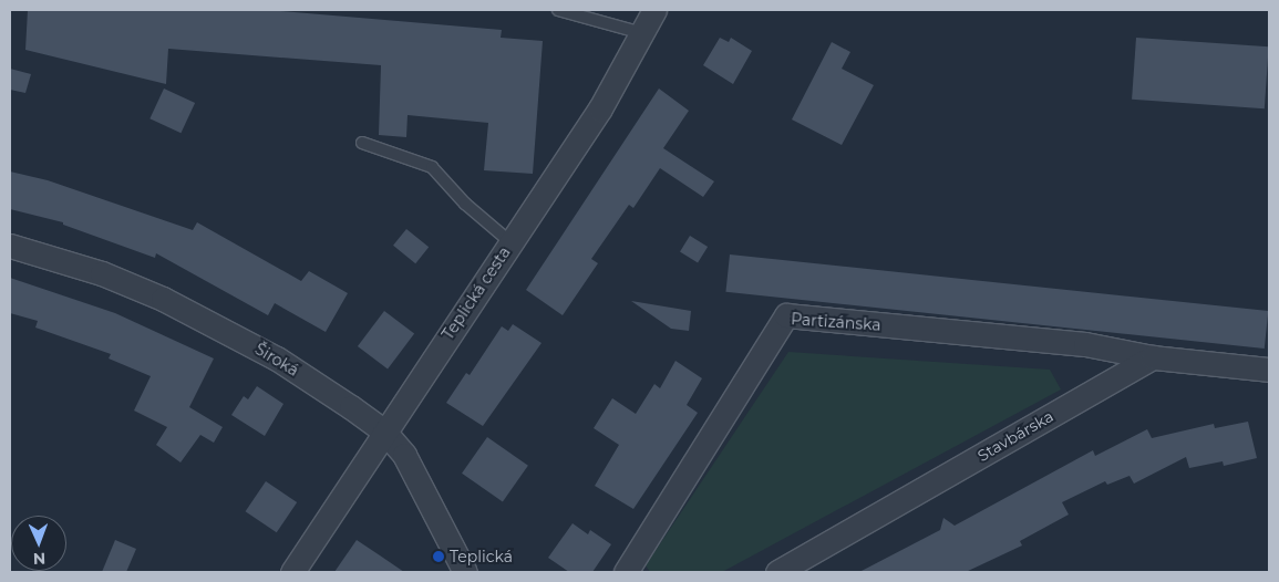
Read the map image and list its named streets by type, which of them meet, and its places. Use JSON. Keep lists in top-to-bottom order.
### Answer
{
  "streets": {
    "street": [
      "Teplická cesta",
      "Partizánska",
      "Široká",
      "Stavbárska"
    ]
  },
  "crossings": [
    ["Teplická cesta", "Široká"],
    ["Partizánska", "Stavbárska"]
  ],
  "places": ["Teplická"],
  "north": "bottom"
}
